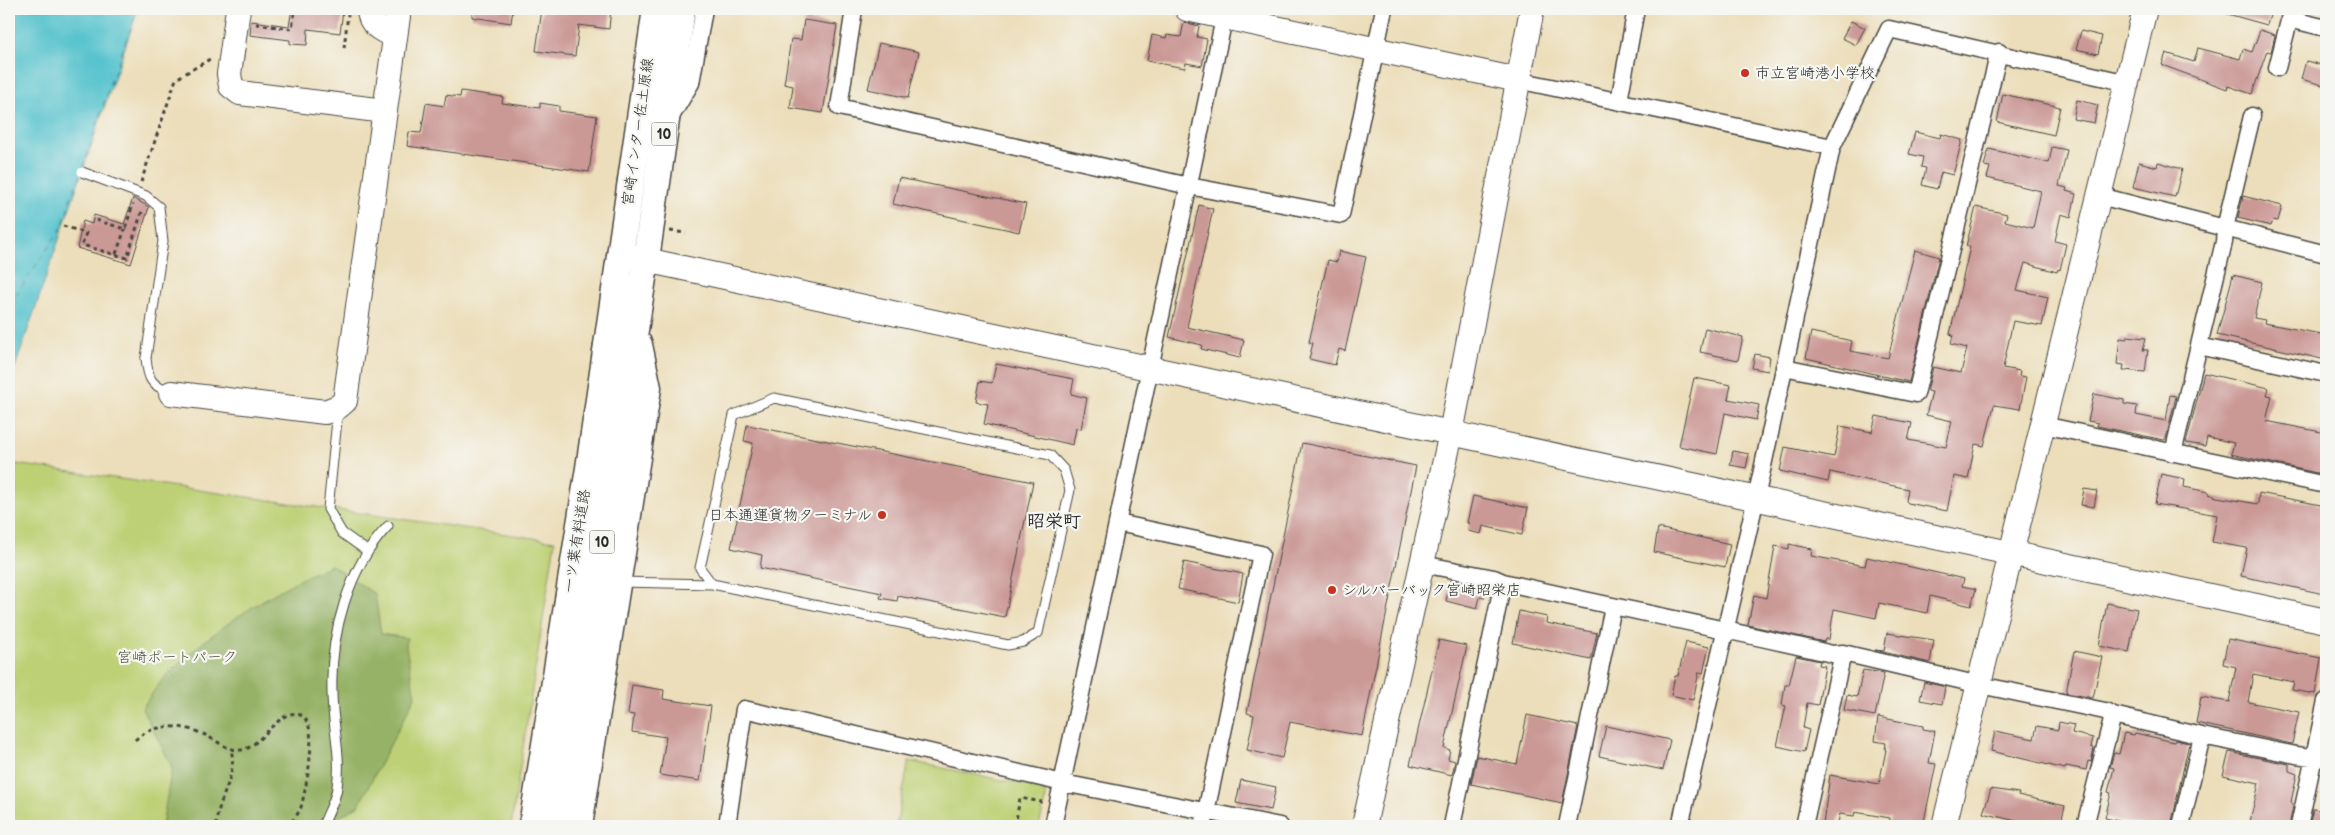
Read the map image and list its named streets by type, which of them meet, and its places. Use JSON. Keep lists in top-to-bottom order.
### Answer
{
  "streets": {
    "main road": ["宮崎インター佐土原線", "10", "一ツ葉有料道路"]
  },
  "crossings": [
    ["宮崎インター佐土原線", "一ツ葉有料道路"]
  ],
  "districts": ["昭栄町"],
  "parks": ["宮崎ポートパーク"],
  "places": ["市立宮崎港小学校", "日本通運貨物ターミナル", "シルバーバック宮崎昭栄店"]
}
